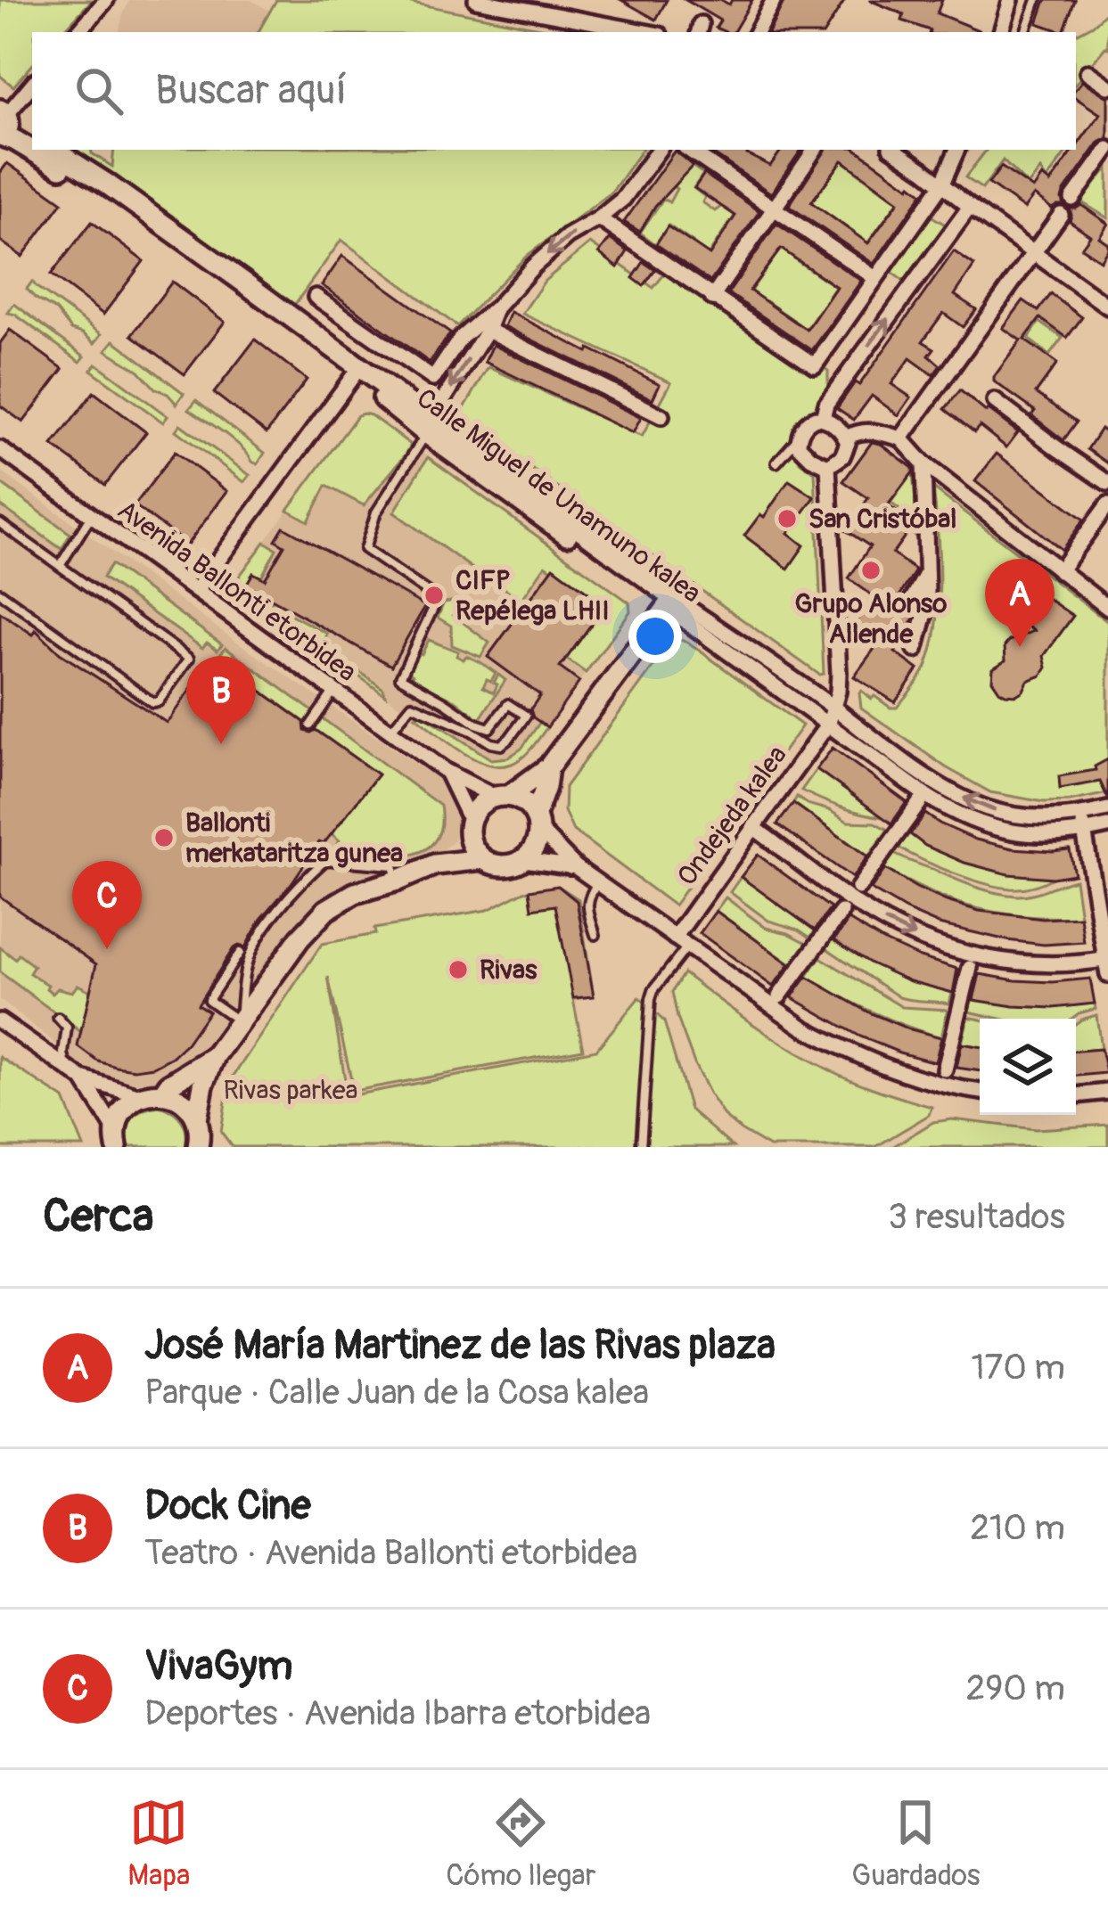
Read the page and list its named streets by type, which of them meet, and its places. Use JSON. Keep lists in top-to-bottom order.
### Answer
{
  "streets": {
    "street": ["Calle Miguel de Unamuno kalea", "Avenida Ballonti etorbidea", "Ondejeda kalea"]
  },
  "crossings": [
    ["Calle Miguel de Unamuno kalea", "Ondejeda kalea"]
  ],
  "parks": ["Rivas parkea"],
  "places": [
    "San Cristóbal",
    "Grupo Alonso Allende",
    "CIFP Repélega LHII",
    "Ballonti merkataritza gunea",
    "Rivas"
  ],
  "page": {
    "search": "Buscar aquí",
    "pins": ["A", "B", "C"],
    "heading": ["Cerca", "3 resultados"],
    "list": [
      {
        "mark": "A",
        "name": "José María Martinez de las Rivas plaza",
        "note": "Parque · Calle Juan de la Cosa kalea",
        "value": "170 m"
      },
      {
        "mark": "B",
        "name": "Dock Cine",
        "note": "Teatro · Avenida Ballonti etorbidea",
        "value": "210 m"
      },
      {
        "mark": "C",
        "name": "VivaGym",
        "note": "Deportes · Avenida Ibarra etorbidea",
        "value": "290 m"
      }
    ],
    "nav": ["Mapa", "Cómo llegar", "Guardados"]
  }
}
